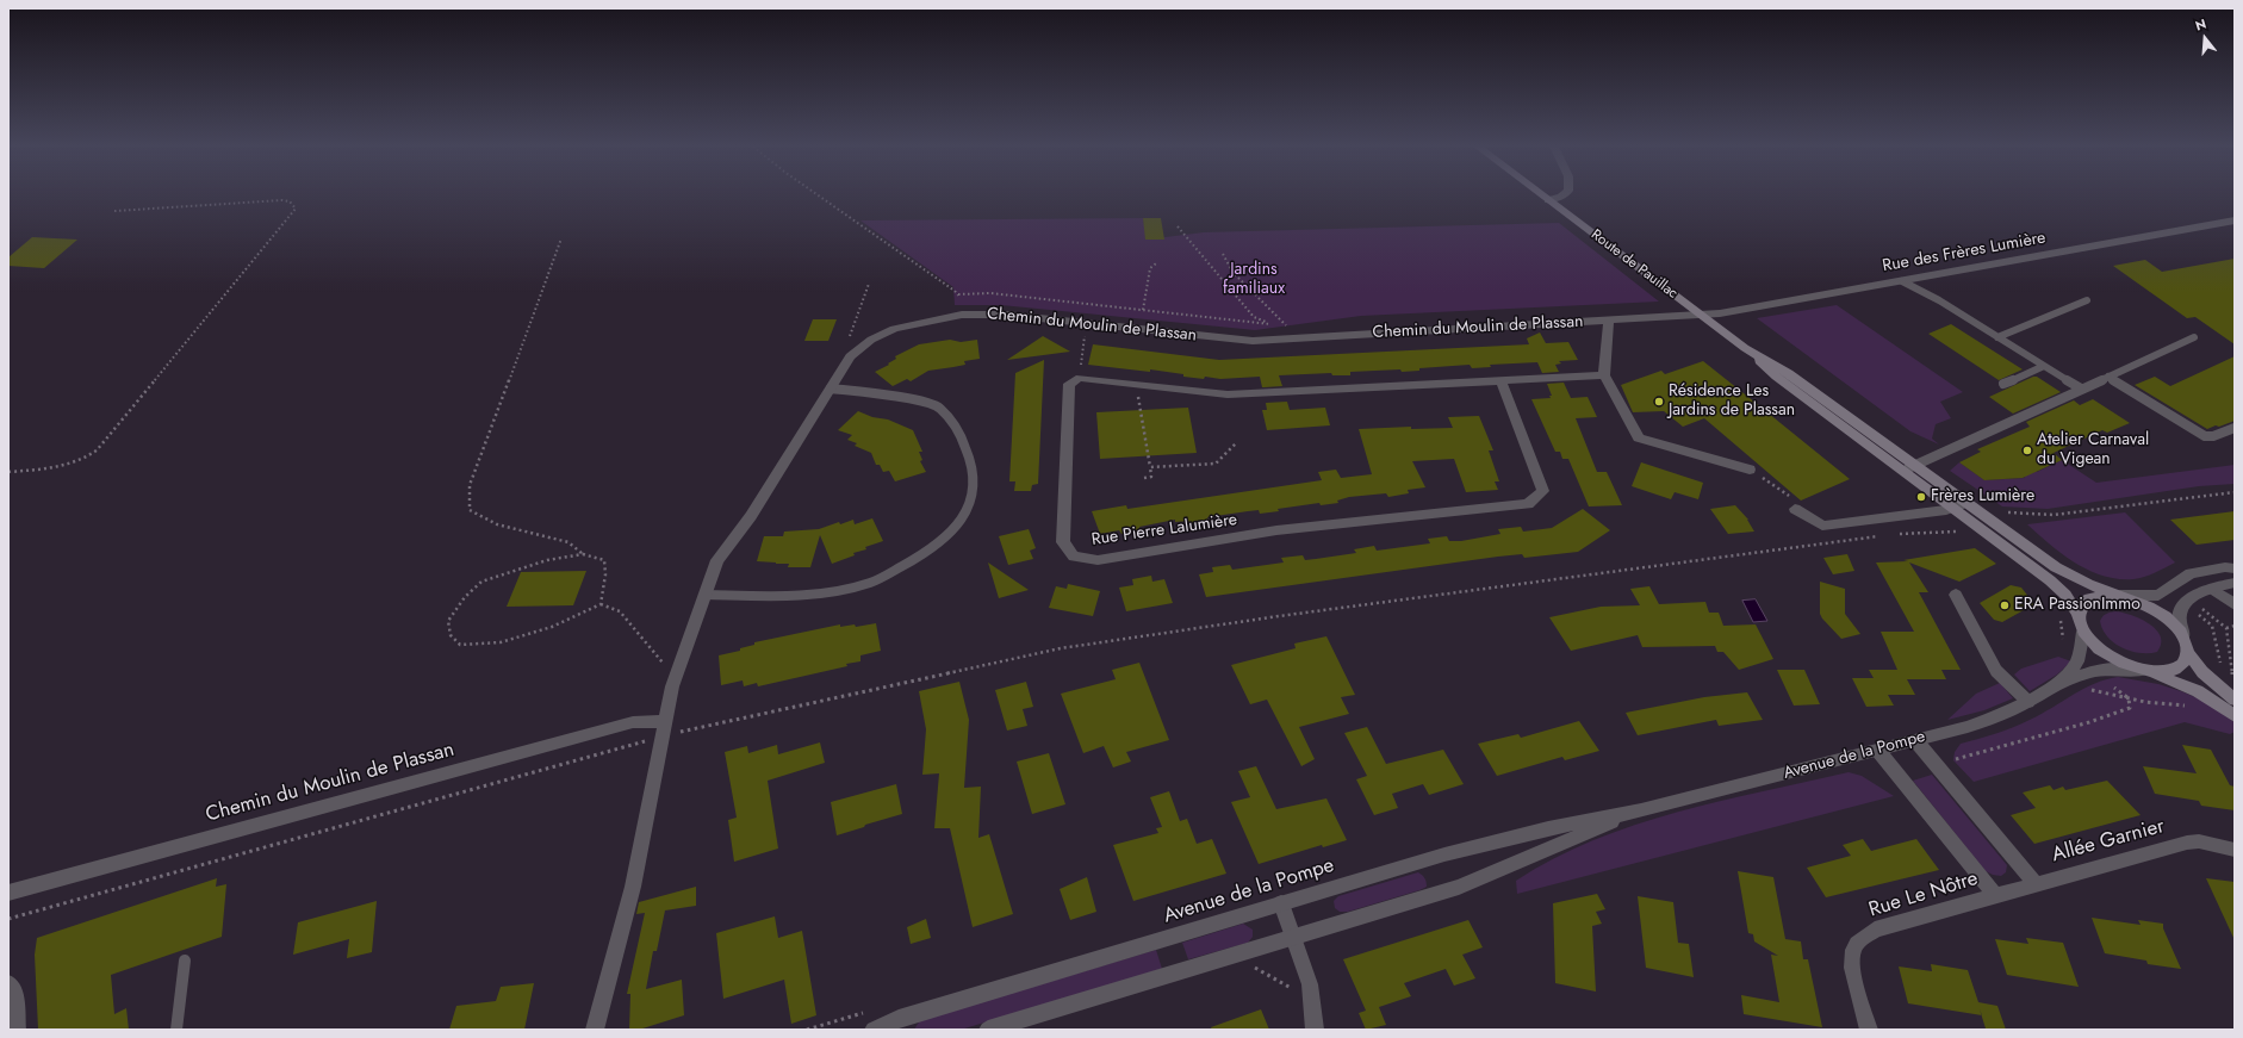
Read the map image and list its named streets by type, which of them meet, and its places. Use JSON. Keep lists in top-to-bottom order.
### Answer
{
  "streets": {
    "main road": ["Route de Pauillac"],
    "street": [
      "Rue des Frères Lumière",
      "Chemin du Moulin de Plassan",
      "Rue Pierre Lalumière",
      "Avenue de la Pompe",
      "Allée Garnier",
      "Rue Le Nôtre"
    ]
  },
  "crossings": [
    ["Rue des Frères Lumière", "Route de Pauillac"],
    ["Rue des Frères Lumière", "Chemin du Moulin de Plassan"],
    ["Route de Pauillac", "Chemin du Moulin de Plassan"],
    ["Route de Pauillac", "Avenue de la Pompe"],
    ["Avenue de la Pompe", "Rue Le Nôtre"],
    ["Allée Garnier", "Rue Le Nôtre"]
  ],
  "parks": ["Jardins familiaux"],
  "places": [
    "Résidence Les Jardins de Plassan",
    "Atelier Carnaval du Vigean",
    "Frères Lumière",
    "ERA PassionImmo"
  ],
  "north": "top"
}
